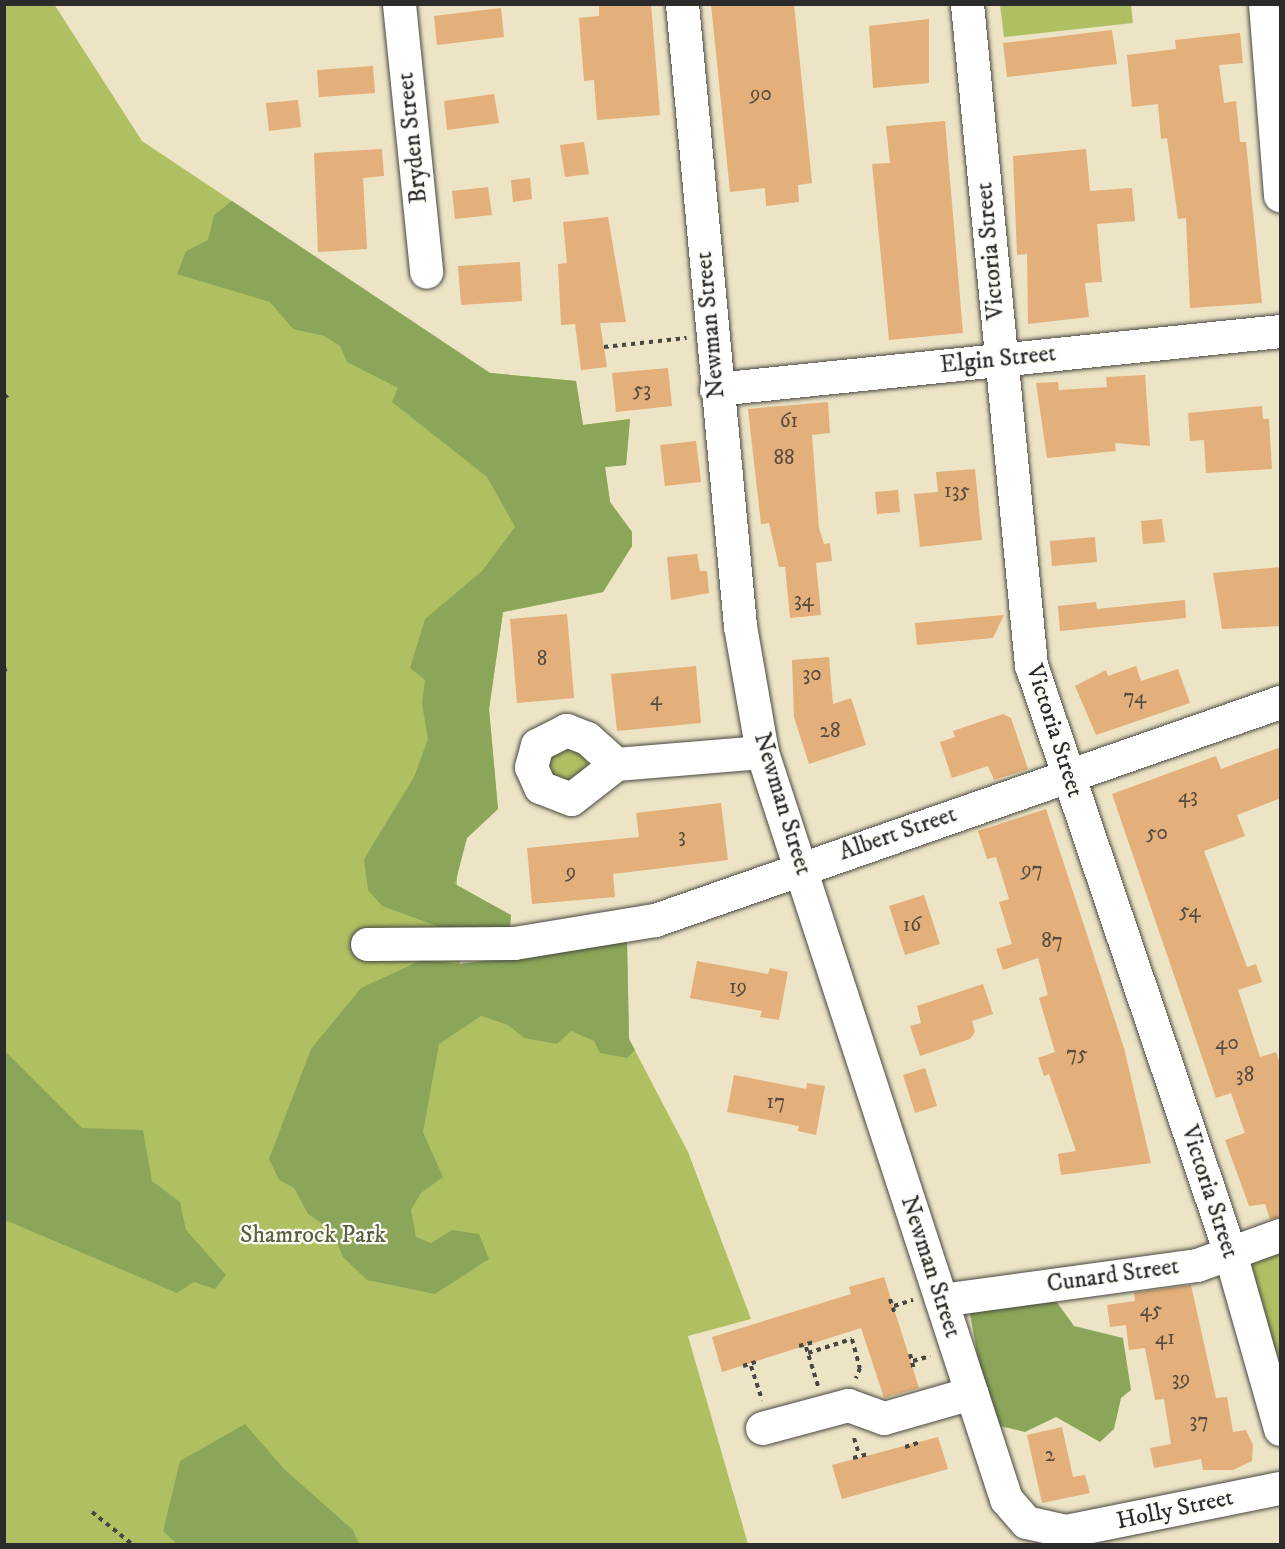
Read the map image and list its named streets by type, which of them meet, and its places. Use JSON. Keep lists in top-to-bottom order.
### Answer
{
  "streets": {
    "street": [
      "Bryden Street",
      "Victoria Street",
      "Newman Street",
      "Elgin Street",
      "Albert Street",
      "Cunard Street",
      "Holly Street"
    ]
  },
  "crossings": [
    ["Victoria Street", "Elgin Street"],
    ["Victoria Street", "Albert Street"],
    ["Victoria Street", "Cunard Street"],
    ["Newman Street", "Elgin Street"],
    ["Newman Street", "Albert Street"],
    ["Newman Street", "Cunard Street"],
    ["Newman Street", "Holly Street"]
  ],
  "parks": ["Shamrock Park"],
  "house_numbers": [
    "90",
    "53",
    "61",
    "88",
    "135",
    "34",
    "8",
    "30",
    "74",
    "4",
    "28",
    "43",
    "50",
    "3",
    "97",
    "9",
    "54",
    "16",
    "87",
    "19",
    "40",
    "75",
    "38",
    "17",
    "45",
    "41",
    "39",
    "37",
    "2"
  ]
}
